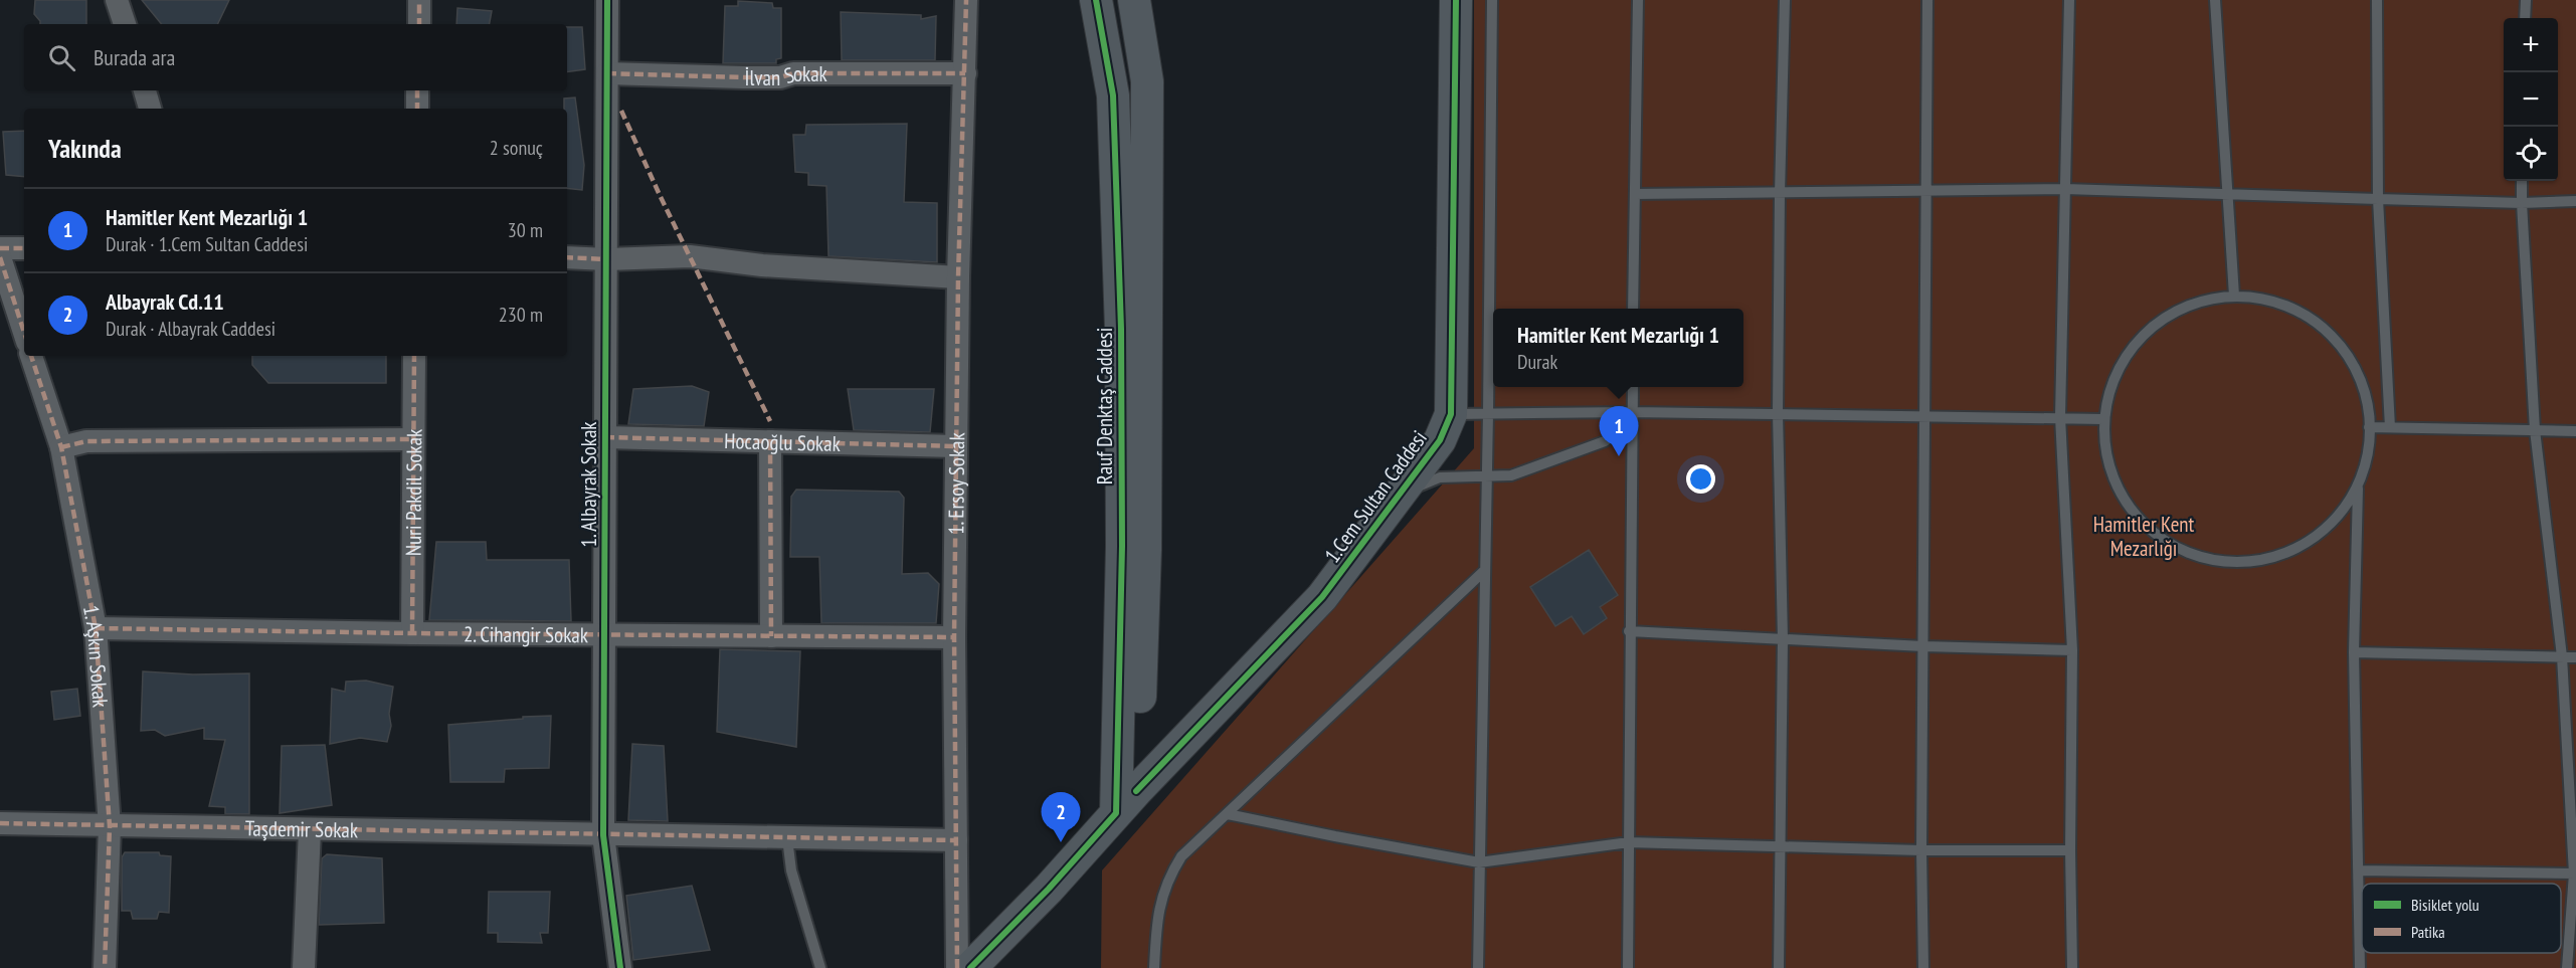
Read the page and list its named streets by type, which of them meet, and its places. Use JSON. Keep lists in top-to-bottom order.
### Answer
{
  "streets": {
    "street": [
      "İlvan Sokak",
      "Rauf Denktaş Caddesi",
      "Hocaoğlu Sokak",
      "1. Ersoy Sokak",
      "1. Albayrak Sokak",
      "Nuri Pakdil Sokak",
      "1.Cem Sultan Caddesi",
      "2. Cihangir Sokak",
      "1. Aşkın Sokak",
      "Taşdemir Sokak"
    ]
  },
  "crossings": [
    ["İlvan Sokak", "1. Ersoy Sokak"],
    ["İlvan Sokak", "1. Albayrak Sokak"],
    ["Rauf Denktaş Caddesi", "1.Cem Sultan Caddesi"],
    ["Hocaoğlu Sokak", "1. Ersoy Sokak"],
    ["Hocaoğlu Sokak", "1. Albayrak Sokak"],
    ["1. Ersoy Sokak", "2. Cihangir Sokak"],
    ["1. Ersoy Sokak", "Taşdemir Sokak"],
    ["1. Albayrak Sokak", "2. Cihangir Sokak"],
    ["1. Albayrak Sokak", "Taşdemir Sokak"],
    ["Nuri Pakdil Sokak", "2. Cihangir Sokak"],
    ["2. Cihangir Sokak", "1. Aşkın Sokak"],
    ["1. Aşkın Sokak", "Taşdemir Sokak"]
  ],
  "parks": ["Hamitler Kent Mezarlığı"],
  "legend": ["Bisiklet yolu", "Patika"],
  "page": {
    "map_buttons": ["+", "−"],
    "search": "Burada ara",
    "heading": ["Yakında", "2 sonuç"],
    "list": [
      {
        "mark": "1",
        "name": "Hamitler Kent Mezarlığı 1",
        "note": "Durak · 1.Cem Sultan Caddesi",
        "value": "30 m"
      },
      {
        "mark": "2",
        "name": "Albayrak Cd.11",
        "note": "Durak · Albayrak Caddesi",
        "value": "230 m"
      }
    ],
    "popup": ["Hamitler Kent Mezarlığı 1", "Durak"],
    "pins": ["1", "2"]
  }
}
